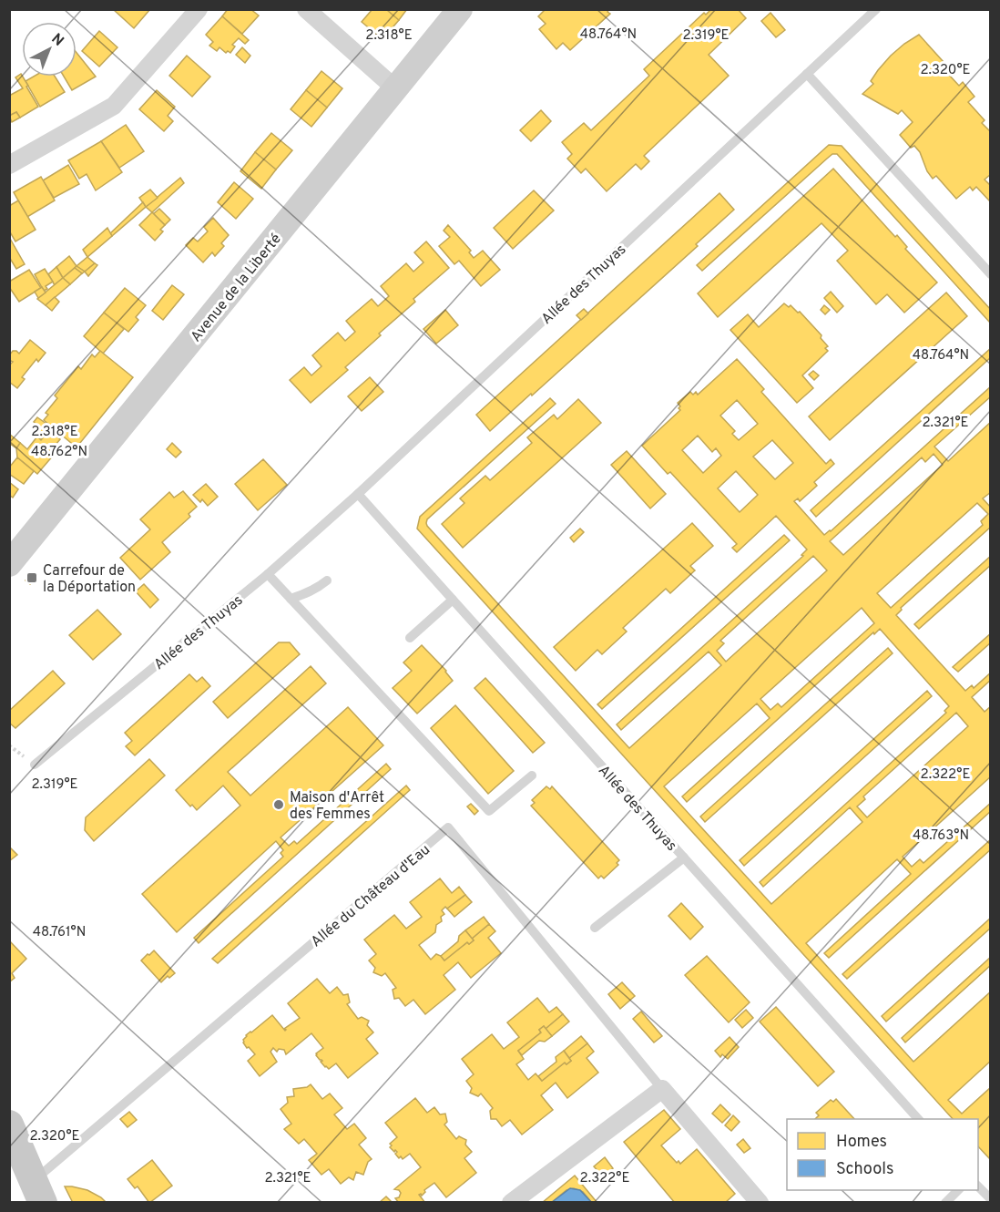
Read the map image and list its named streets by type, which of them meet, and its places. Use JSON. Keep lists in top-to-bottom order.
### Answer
{
  "streets": {
    "main road": ["Avenue de la Liberté"],
    "lane": ["Allée des Thuyas", "Allée du Château d'Eau"]
  },
  "places": {
    "transit": ["Carrefour de la Déportation"],
    "other": ["Maison d'Arrêt des Femmes"]
  },
  "legend": ["Homes", "Schools"],
  "north": "top right",
  "coordinates": [
    "48.764°N",
    "2.318°E",
    "2.319°E",
    "2.320°E",
    "2.321°E",
    "48.762°N",
    "2.322°E",
    "48.763°N",
    "48.761°N"
  ]
}
